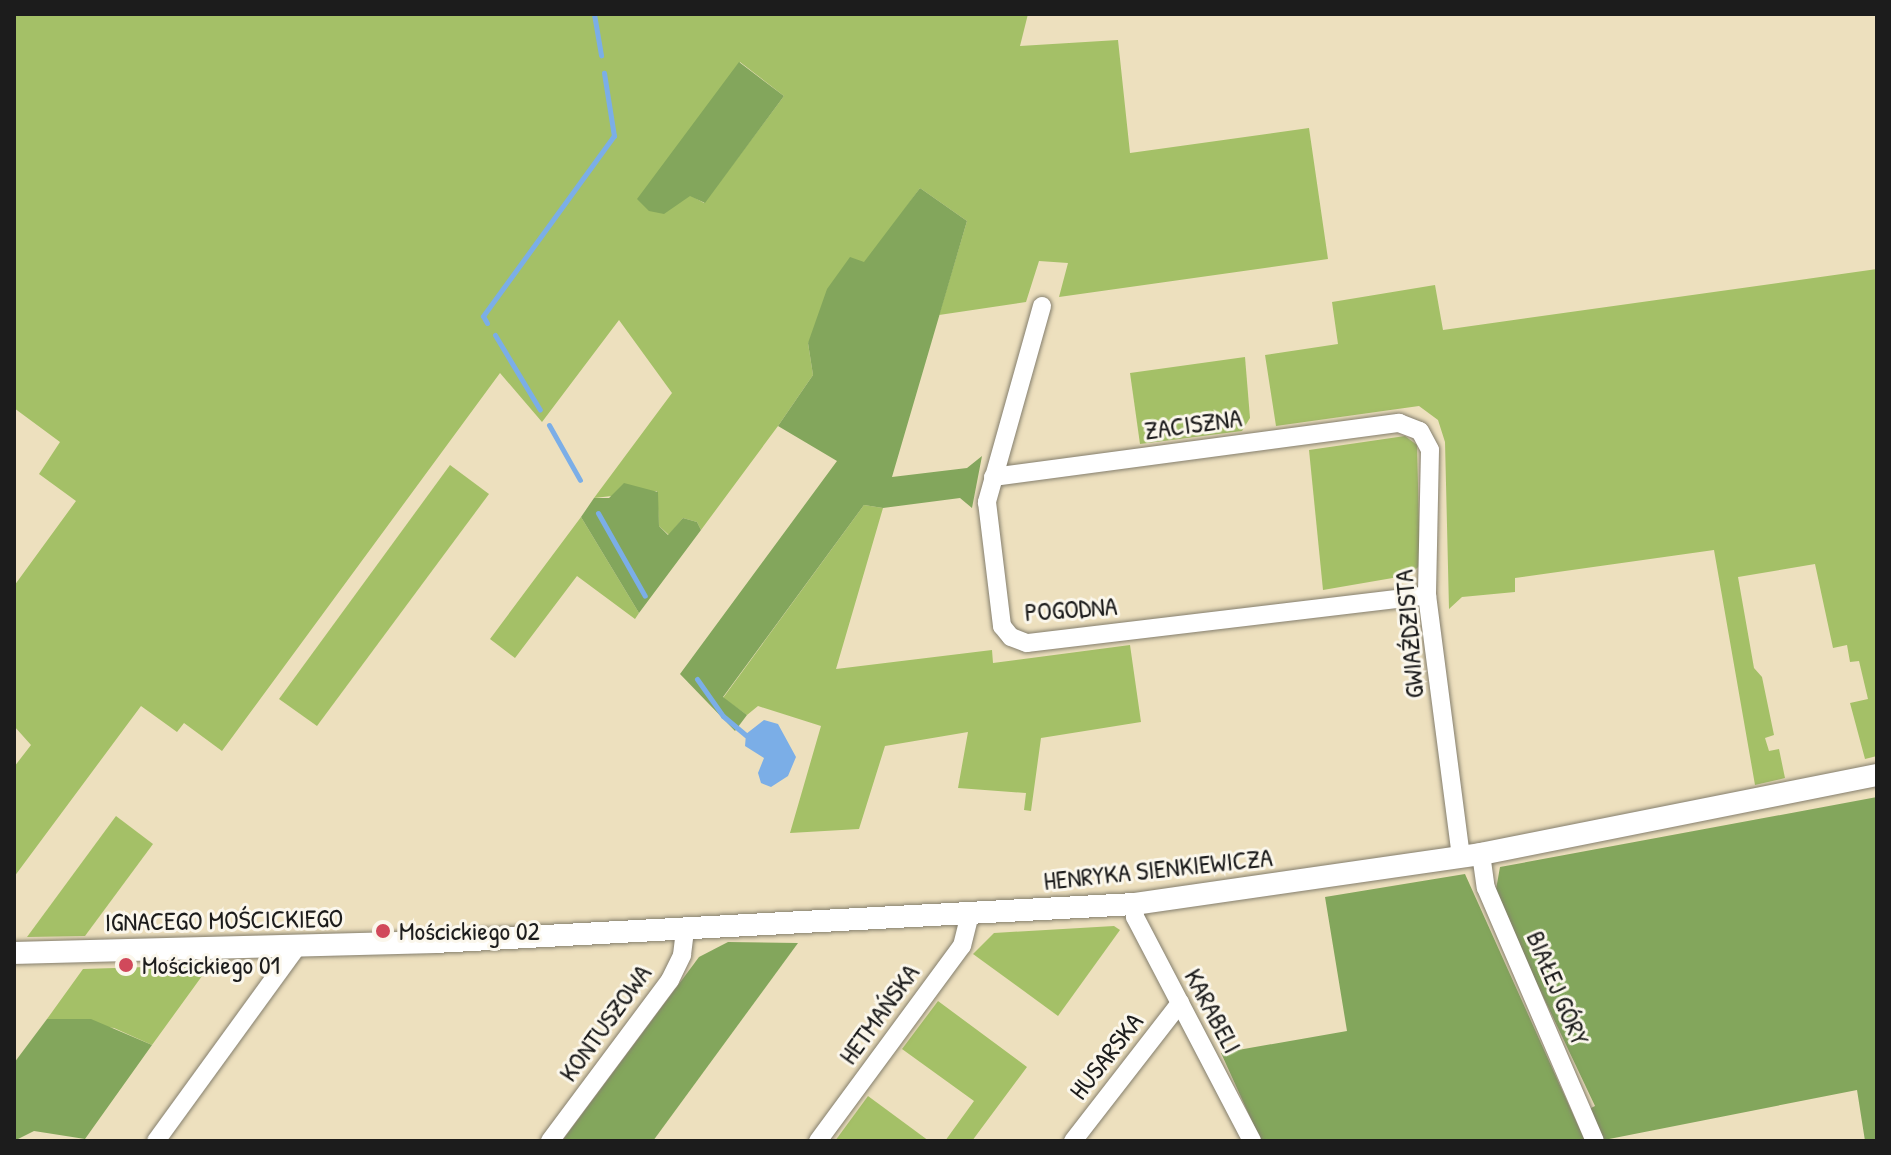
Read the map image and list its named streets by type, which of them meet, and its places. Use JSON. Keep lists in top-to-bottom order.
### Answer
{
  "streets": {
    "street": [
      "ZACISZNA",
      "POGODNA",
      "GWIAŹDZISTA",
      "HENRYKA SIENKIEWICZA",
      "IGNACEGO MOŚCICKIEGO",
      "BIAŁEJ GÓRY",
      "KARABELI",
      "HETMAŃSKA",
      "KONTUSZOWA",
      "HUSARSKA"
    ]
  },
  "crossings": [
    ["ZACISZNA", "POGODNA"],
    ["ZACISZNA", "GWIAŹDZISTA"],
    ["POGODNA", "GWIAŹDZISTA"],
    ["GWIAŹDZISTA", "HENRYKA SIENKIEWICZA"],
    ["GWIAŹDZISTA", "BIAŁEJ GÓRY"],
    ["HENRYKA SIENKIEWICZA", "IGNACEGO MOŚCICKIEGO"],
    ["HENRYKA SIENKIEWICZA", "BIAŁEJ GÓRY"],
    ["HENRYKA SIENKIEWICZA", "KARABELI"],
    ["HENRYKA SIENKIEWICZA", "HETMAŃSKA"],
    ["HENRYKA SIENKIEWICZA", "KONTUSZOWA"],
    ["KARABELI", "HUSARSKA"]
  ],
  "places": ["Mościckiego 02", "Mościckiego 01"]
}
